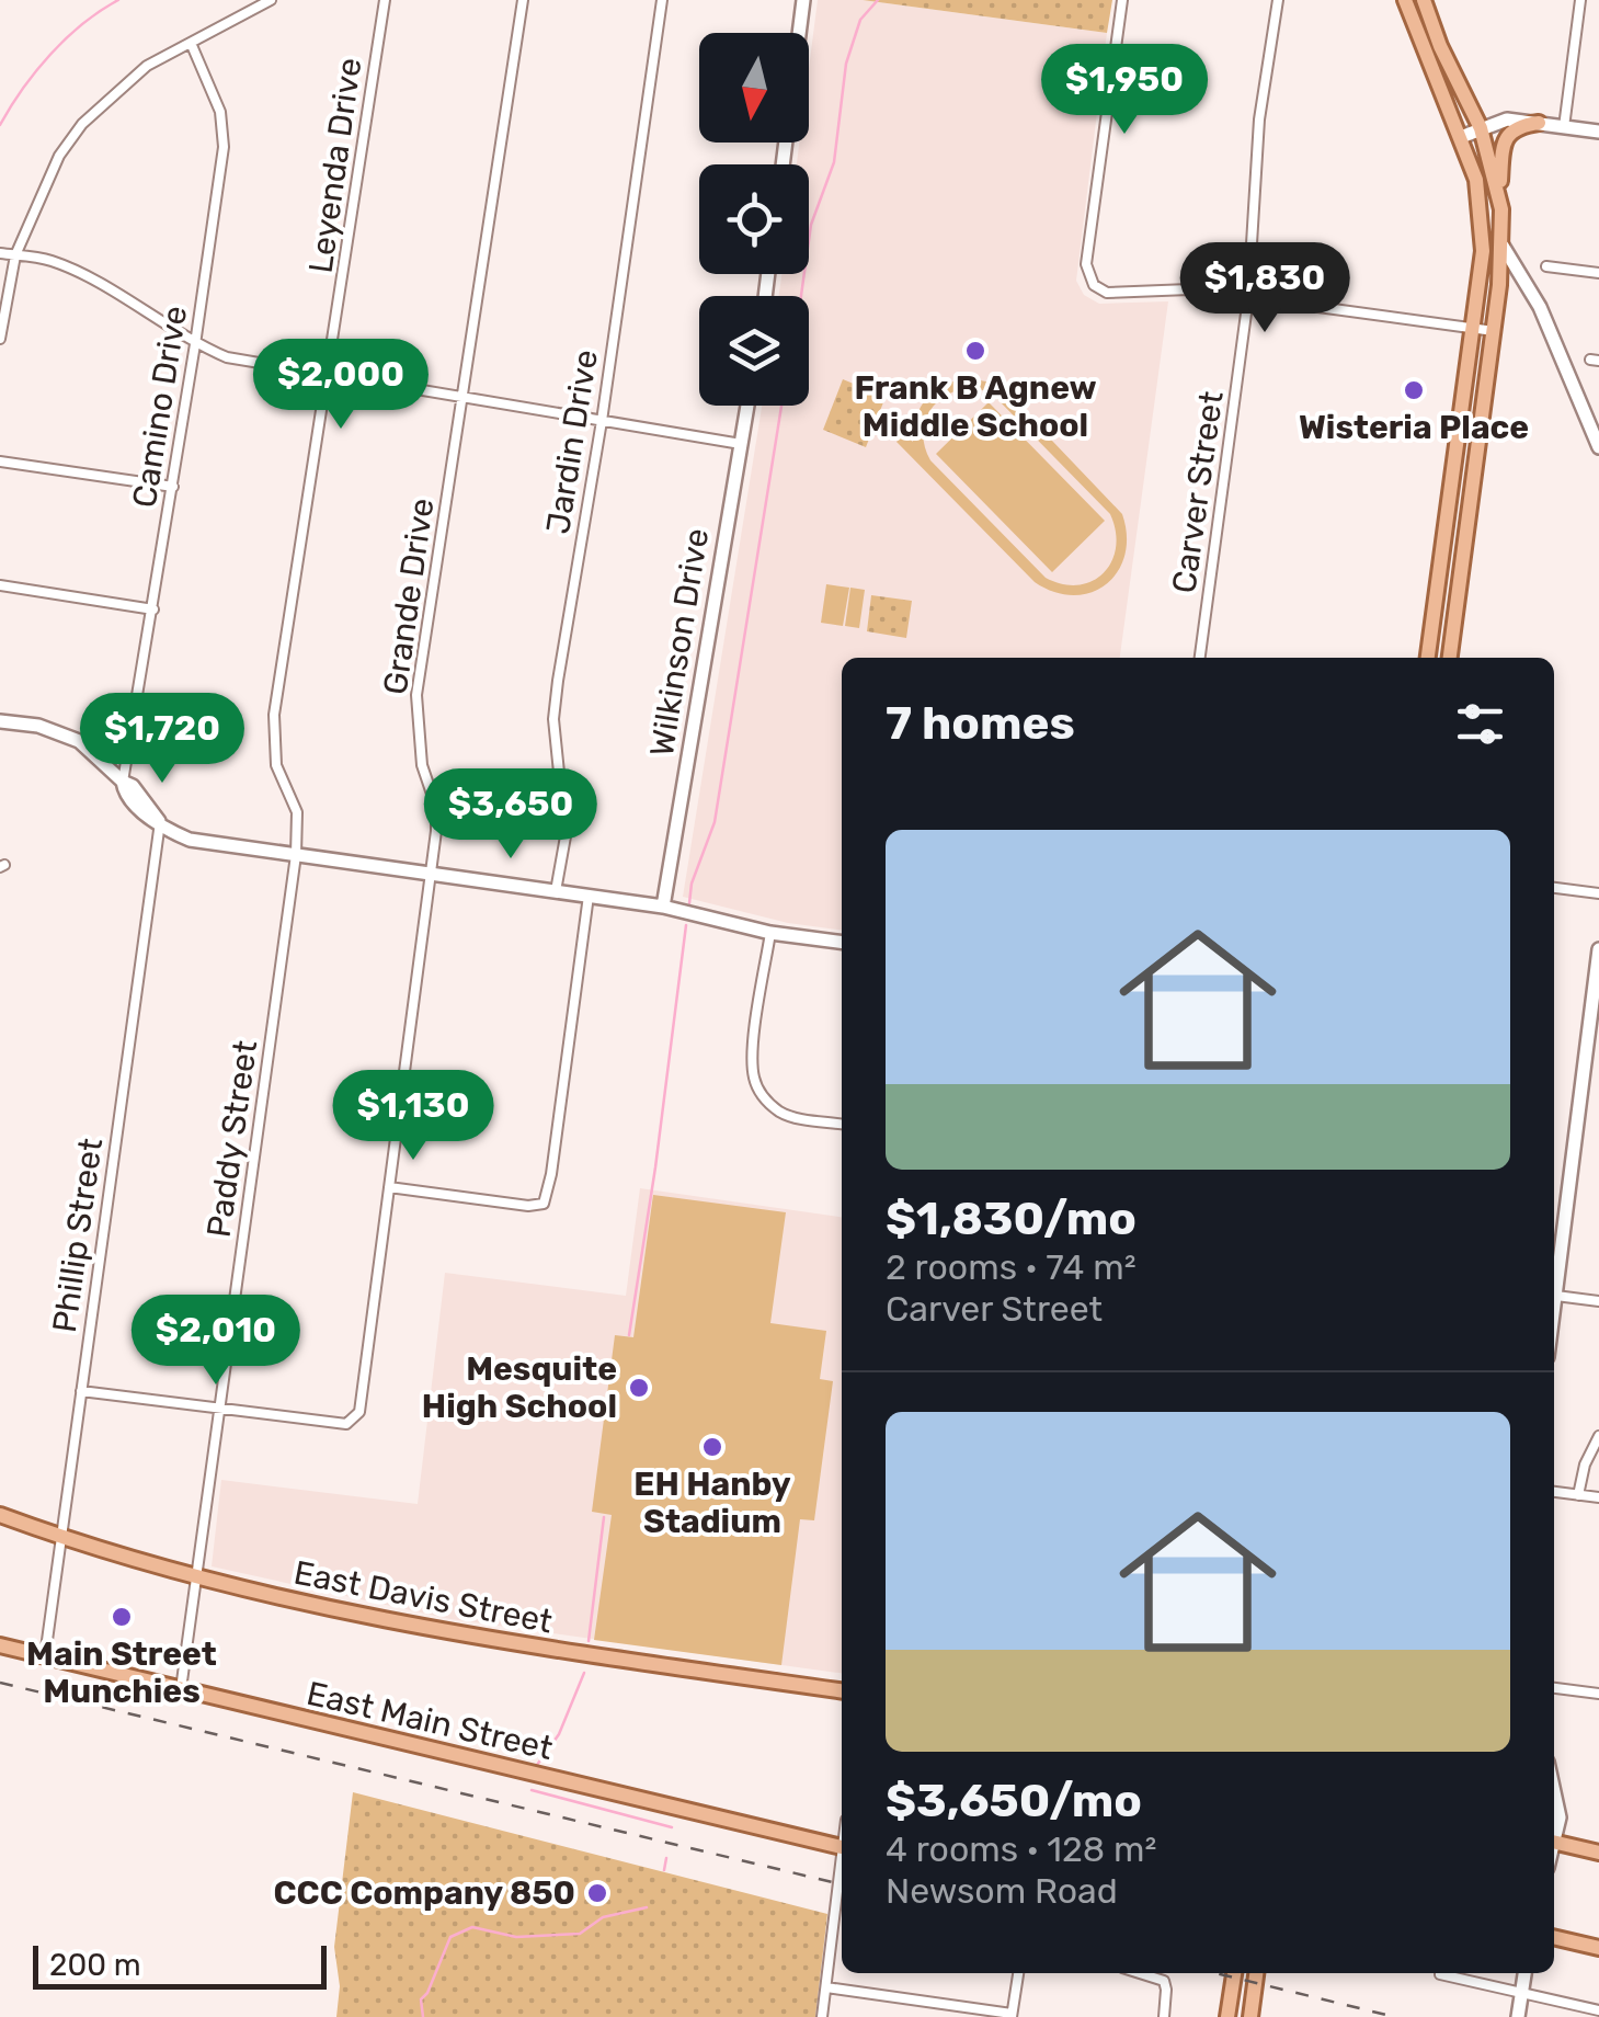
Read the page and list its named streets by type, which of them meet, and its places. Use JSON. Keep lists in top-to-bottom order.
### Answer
{
  "streets": {
    "main road": ["East Davis Street", "East Main Street"],
    "street": [
      "Leyenda Drive",
      "Camino Drive",
      "Jardin Drive",
      "Carver Street",
      "Grande Drive",
      "Wilkinson Drive",
      "Paddy Street",
      "Phillip Street"
    ]
  },
  "crossings": [
    ["Leyenda Drive", "Paddy Street"],
    ["Grande Drive", "Paddy Street"],
    ["Paddy Street", "East Davis Street"],
    ["Paddy Street", "East Main Street"],
    ["Phillip Street", "East Davis Street"],
    ["Phillip Street", "East Main Street"]
  ],
  "places": [
    "Frank B Agnew Middle School",
    "Wisteria Place",
    "Mesquite High School",
    "EH Hanby Stadium",
    "Main Street Munchies",
    "CCC Company 850"
  ],
  "scale_bar": "200 m",
  "north": "bottom",
  "page": {
    "price": [
      "$1,950",
      "$1,830",
      "$2,000",
      "$1,720",
      "$3,650",
      "$1,130",
      "$2,010"
    ],
    "heading": "7 homes",
    "list": [
      {
        "name": "$1,830/mo",
        "note": "2 rooms · 74 m² · Carver Street"
      },
      {
        "name": "$3,650/mo",
        "note": "4 rooms · 128 m² · Newsom Road"
      }
    ],
    "scale": "200 m"
  }
}
